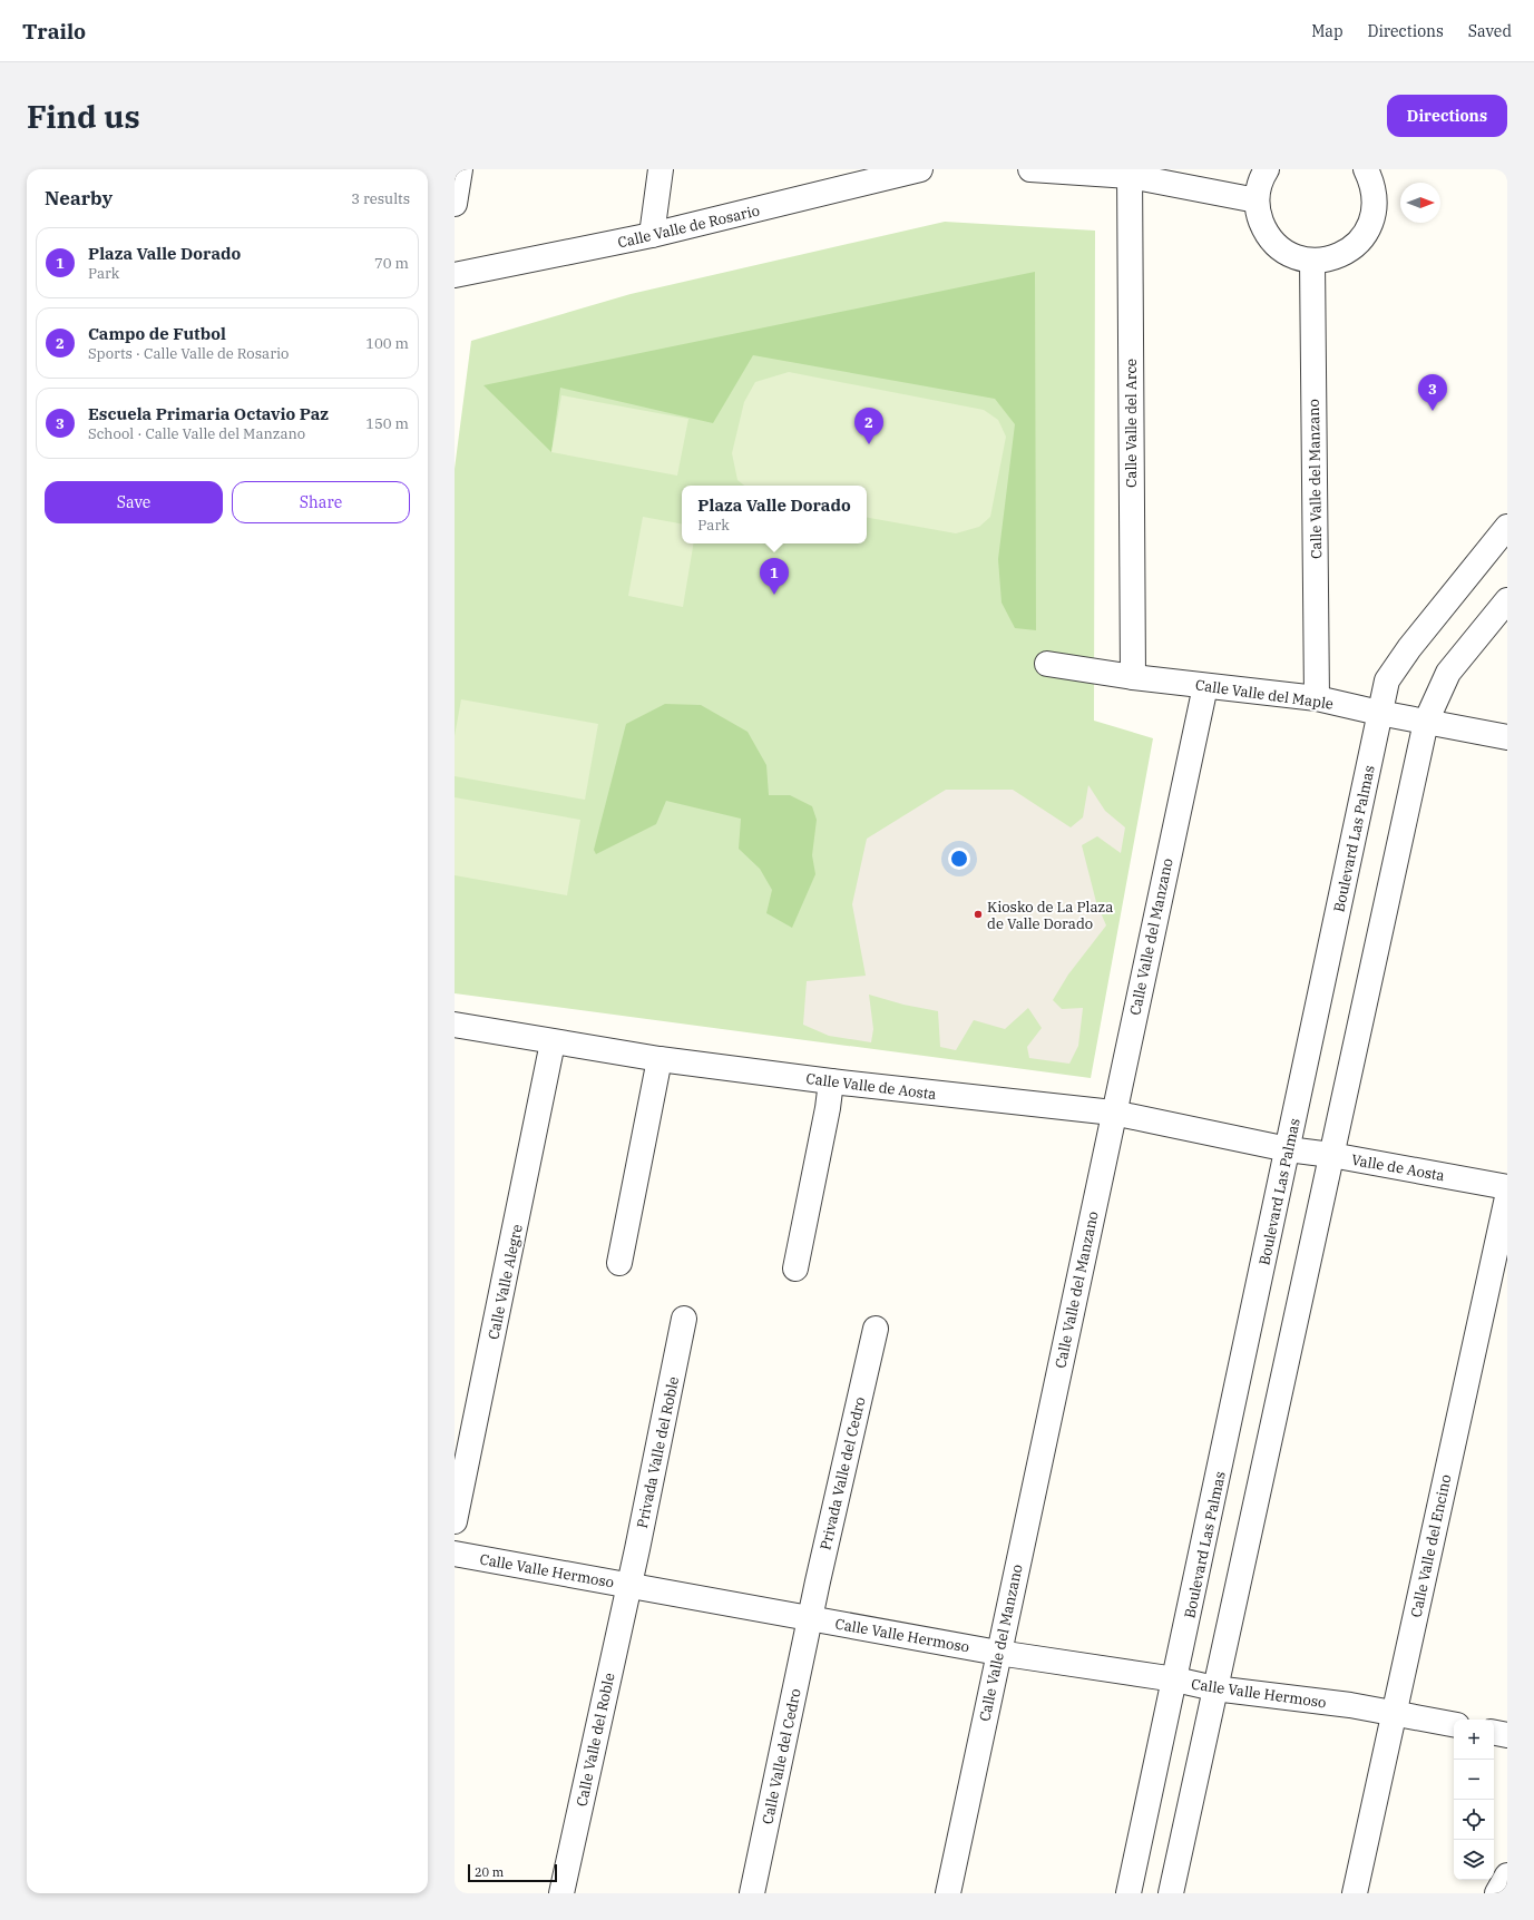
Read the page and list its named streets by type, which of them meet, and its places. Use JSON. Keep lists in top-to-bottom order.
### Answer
{
  "streets": {
    "street": [
      "Calle Valle de Rosario",
      "Calle Valle del Arce",
      "Calle Valle del Manzano",
      "Calle Valle del Maple",
      "Boulevard Las Palmas",
      "Calle Valle de Aosta",
      "Valle de Aosta",
      "Calle Valle Alegre",
      "Privada Valle del Roble",
      "Privada Valle del Cedro",
      "Calle Valle del Encino",
      "Calle Valle Hermoso",
      "Calle Valle del Roble",
      "Calle Valle del Cedro"
    ]
  },
  "crossings": [
    ["Calle Valle del Arce", "Calle Valle del Maple"],
    ["Calle Valle del Manzano", "Calle Valle del Maple"],
    ["Calle Valle del Manzano", "Calle Valle de Aosta"],
    ["Calle Valle del Manzano", "Calle Valle Hermoso"],
    ["Calle Valle del Maple", "Boulevard Las Palmas"],
    ["Boulevard Las Palmas", "Calle Valle de Aosta"],
    ["Boulevard Las Palmas", "Valle de Aosta"],
    ["Boulevard Las Palmas", "Calle Valle Hermoso"],
    ["Calle Valle de Aosta", "Valle de Aosta"],
    ["Calle Valle de Aosta", "Calle Valle Alegre"],
    ["Privada Valle del Roble", "Calle Valle Hermoso"],
    ["Privada Valle del Roble", "Calle Valle del Roble"],
    ["Privada Valle del Cedro", "Calle Valle Hermoso"],
    ["Privada Valle del Cedro", "Calle Valle del Cedro"],
    ["Calle Valle del Encino", "Calle Valle Hermoso"],
    ["Calle Valle Hermoso", "Calle Valle del Roble"],
    ["Calle Valle Hermoso", "Calle Valle del Cedro"]
  ],
  "places": ["Kiosko de La Plaza de Valle Dorado"],
  "scale_bar": "20 m",
  "north": "right",
  "page": {
    "header": "Trailo",
    "nav": ["Map", "Directions", "Saved"],
    "buttons": [
      "Directions",
      ["Save", "Share"]
    ],
    "title": "Find us",
    "heading": ["Nearby", "3 results"],
    "list": [
      {
        "mark": "1",
        "name": "Plaza Valle Dorado",
        "note": "Park",
        "value": "70 m"
      },
      {
        "mark": "2",
        "name": "Campo de Futbol",
        "note": "Sports · Calle Valle de Rosario",
        "value": "100 m"
      },
      {
        "mark": "3",
        "name": "Escuela Primaria Octavio Paz",
        "note": "School · Calle Valle del Manzano",
        "value": "150 m"
      }
    ],
    "pins": ["3", "2", "1"],
    "popup": ["Plaza Valle Dorado", "Park"],
    "map_buttons": ["+", "−"],
    "scale": "20 m"
  }
}
